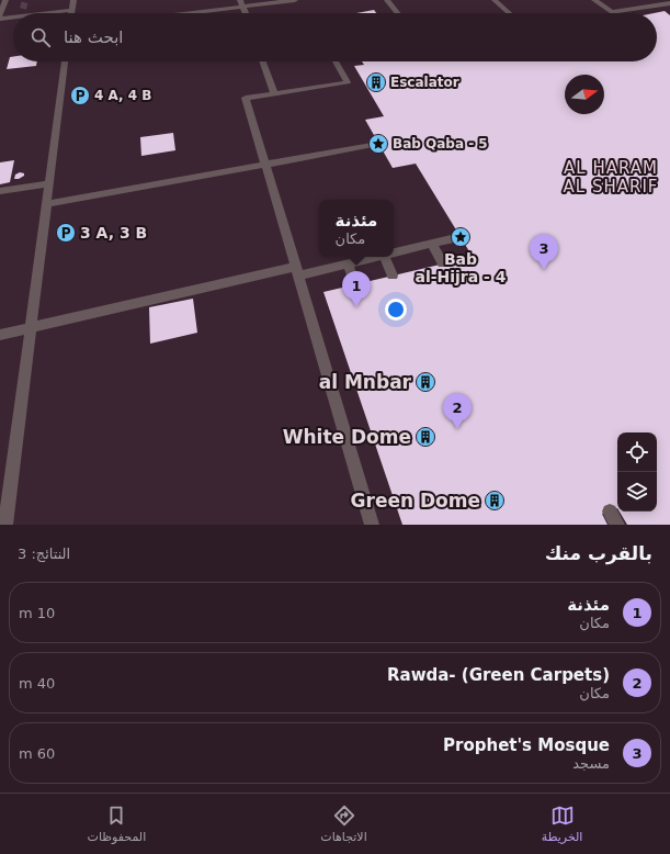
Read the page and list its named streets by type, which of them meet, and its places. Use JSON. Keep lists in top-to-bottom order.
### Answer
{
  "districts": ["AL HARAM AL SHARIF"],
  "places": {
    "building": [
      "Escalator",
      "al Mnbar",
      "White Dome",
      "Green Dome"
    ],
    "parking": ["4 A, 4 B", "3 A, 3 B"],
    "place": ["Bab Qaba - 5", "Bab al-Hijra - 4"]
  },
  "north": "right",
  "page": {
    "search": "ابحث هنا",
    "popup": ["مئذنة", "مكان"],
    "pins": ["3", "1", "2"],
    "heading": ["بالقرب منك", "النتائج: 3"],
    "list": [
      {
        "mark": "1",
        "name": "مئذنة",
        "note": "مكان",
        "value": "10 m"
      },
      {
        "mark": "2",
        "name": "Rawda- (Green Carpets)",
        "note": "مكان",
        "value": "40 m"
      },
      {
        "mark": "3",
        "name": "Prophet's Mosque",
        "note": "مسجد",
        "value": "60 m"
      }
    ],
    "nav": ["الخريطة", "الاتجاهات", "المحفوظات"]
  }
}
